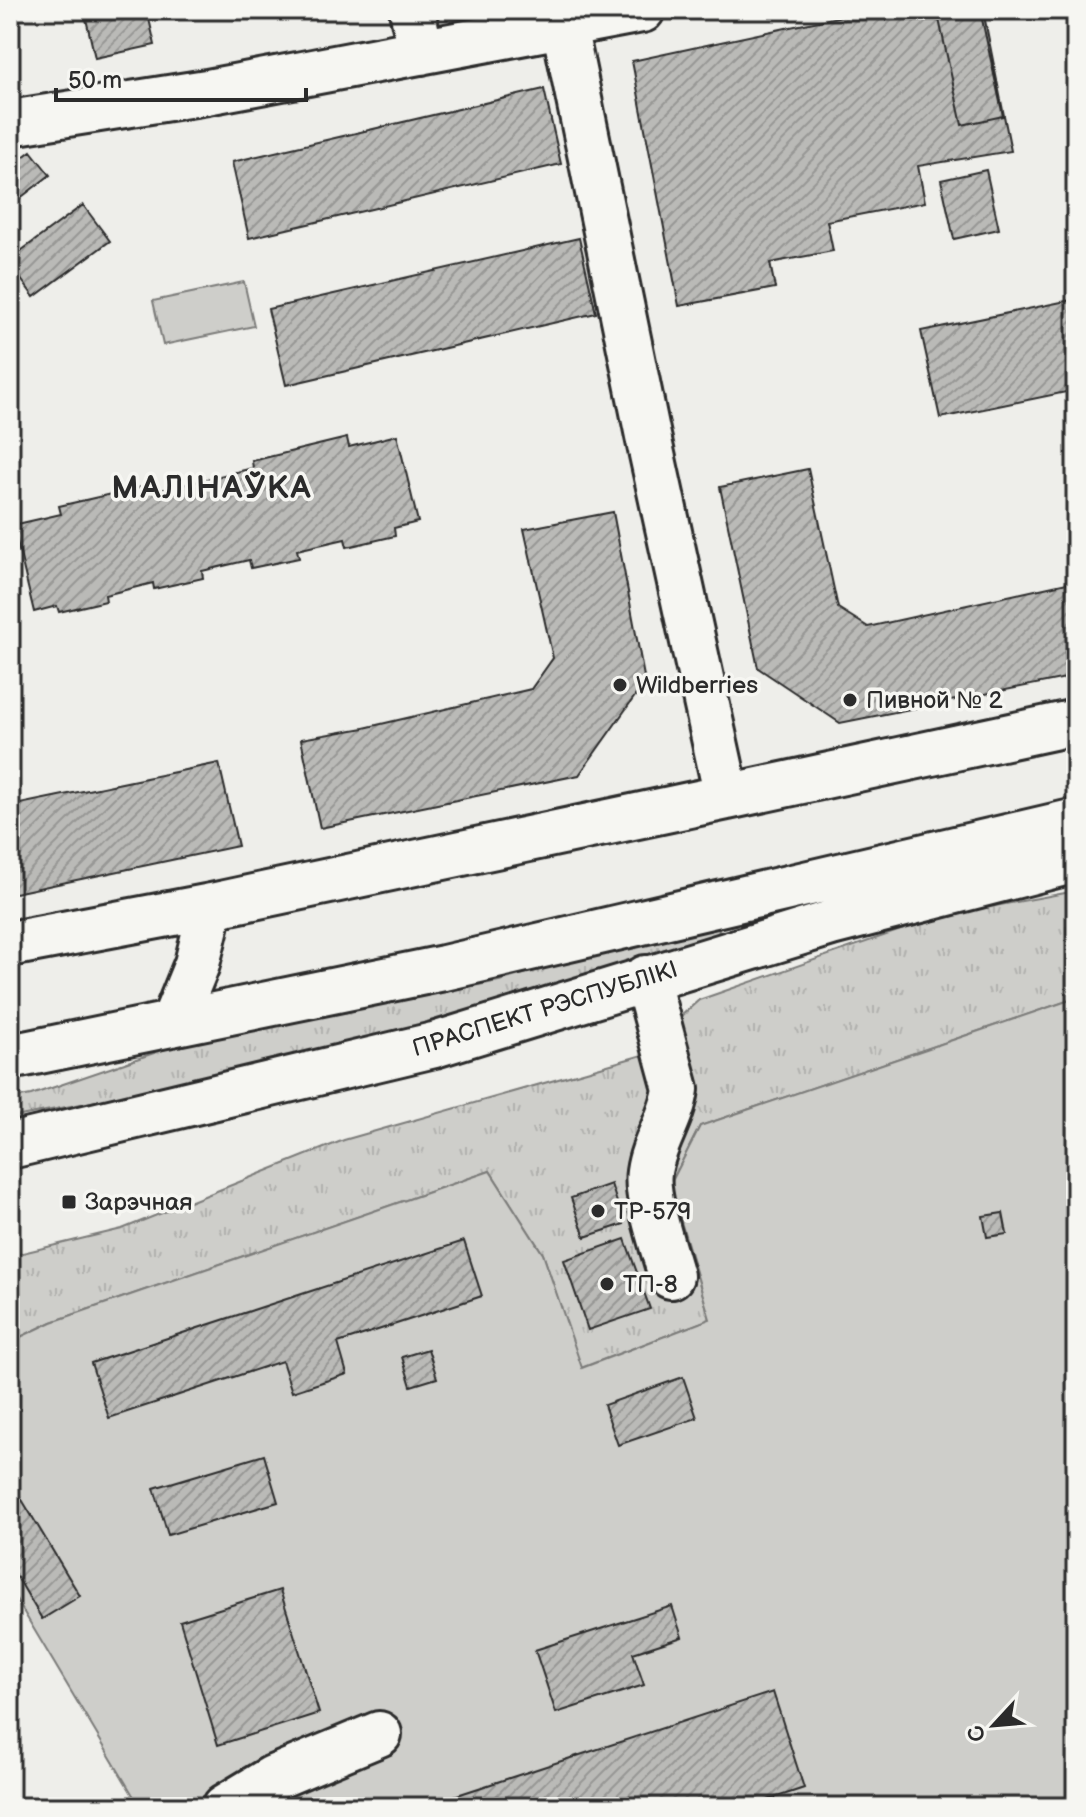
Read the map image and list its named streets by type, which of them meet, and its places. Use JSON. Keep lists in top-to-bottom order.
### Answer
{
  "streets": {
    "main road": ["ПРАСПЕКТ РЭСПУБЛІКІ"]
  },
  "districts": ["МАЛІНАЎКА"],
  "places": {
    "other": [
      "Wildberries",
      "Пивной № 2",
      "ТР-579",
      "ТП-8"
    ],
    "transit": ["Зарэчная"]
  },
  "scale_bar": "50 m",
  "north": "bottom left"
}
